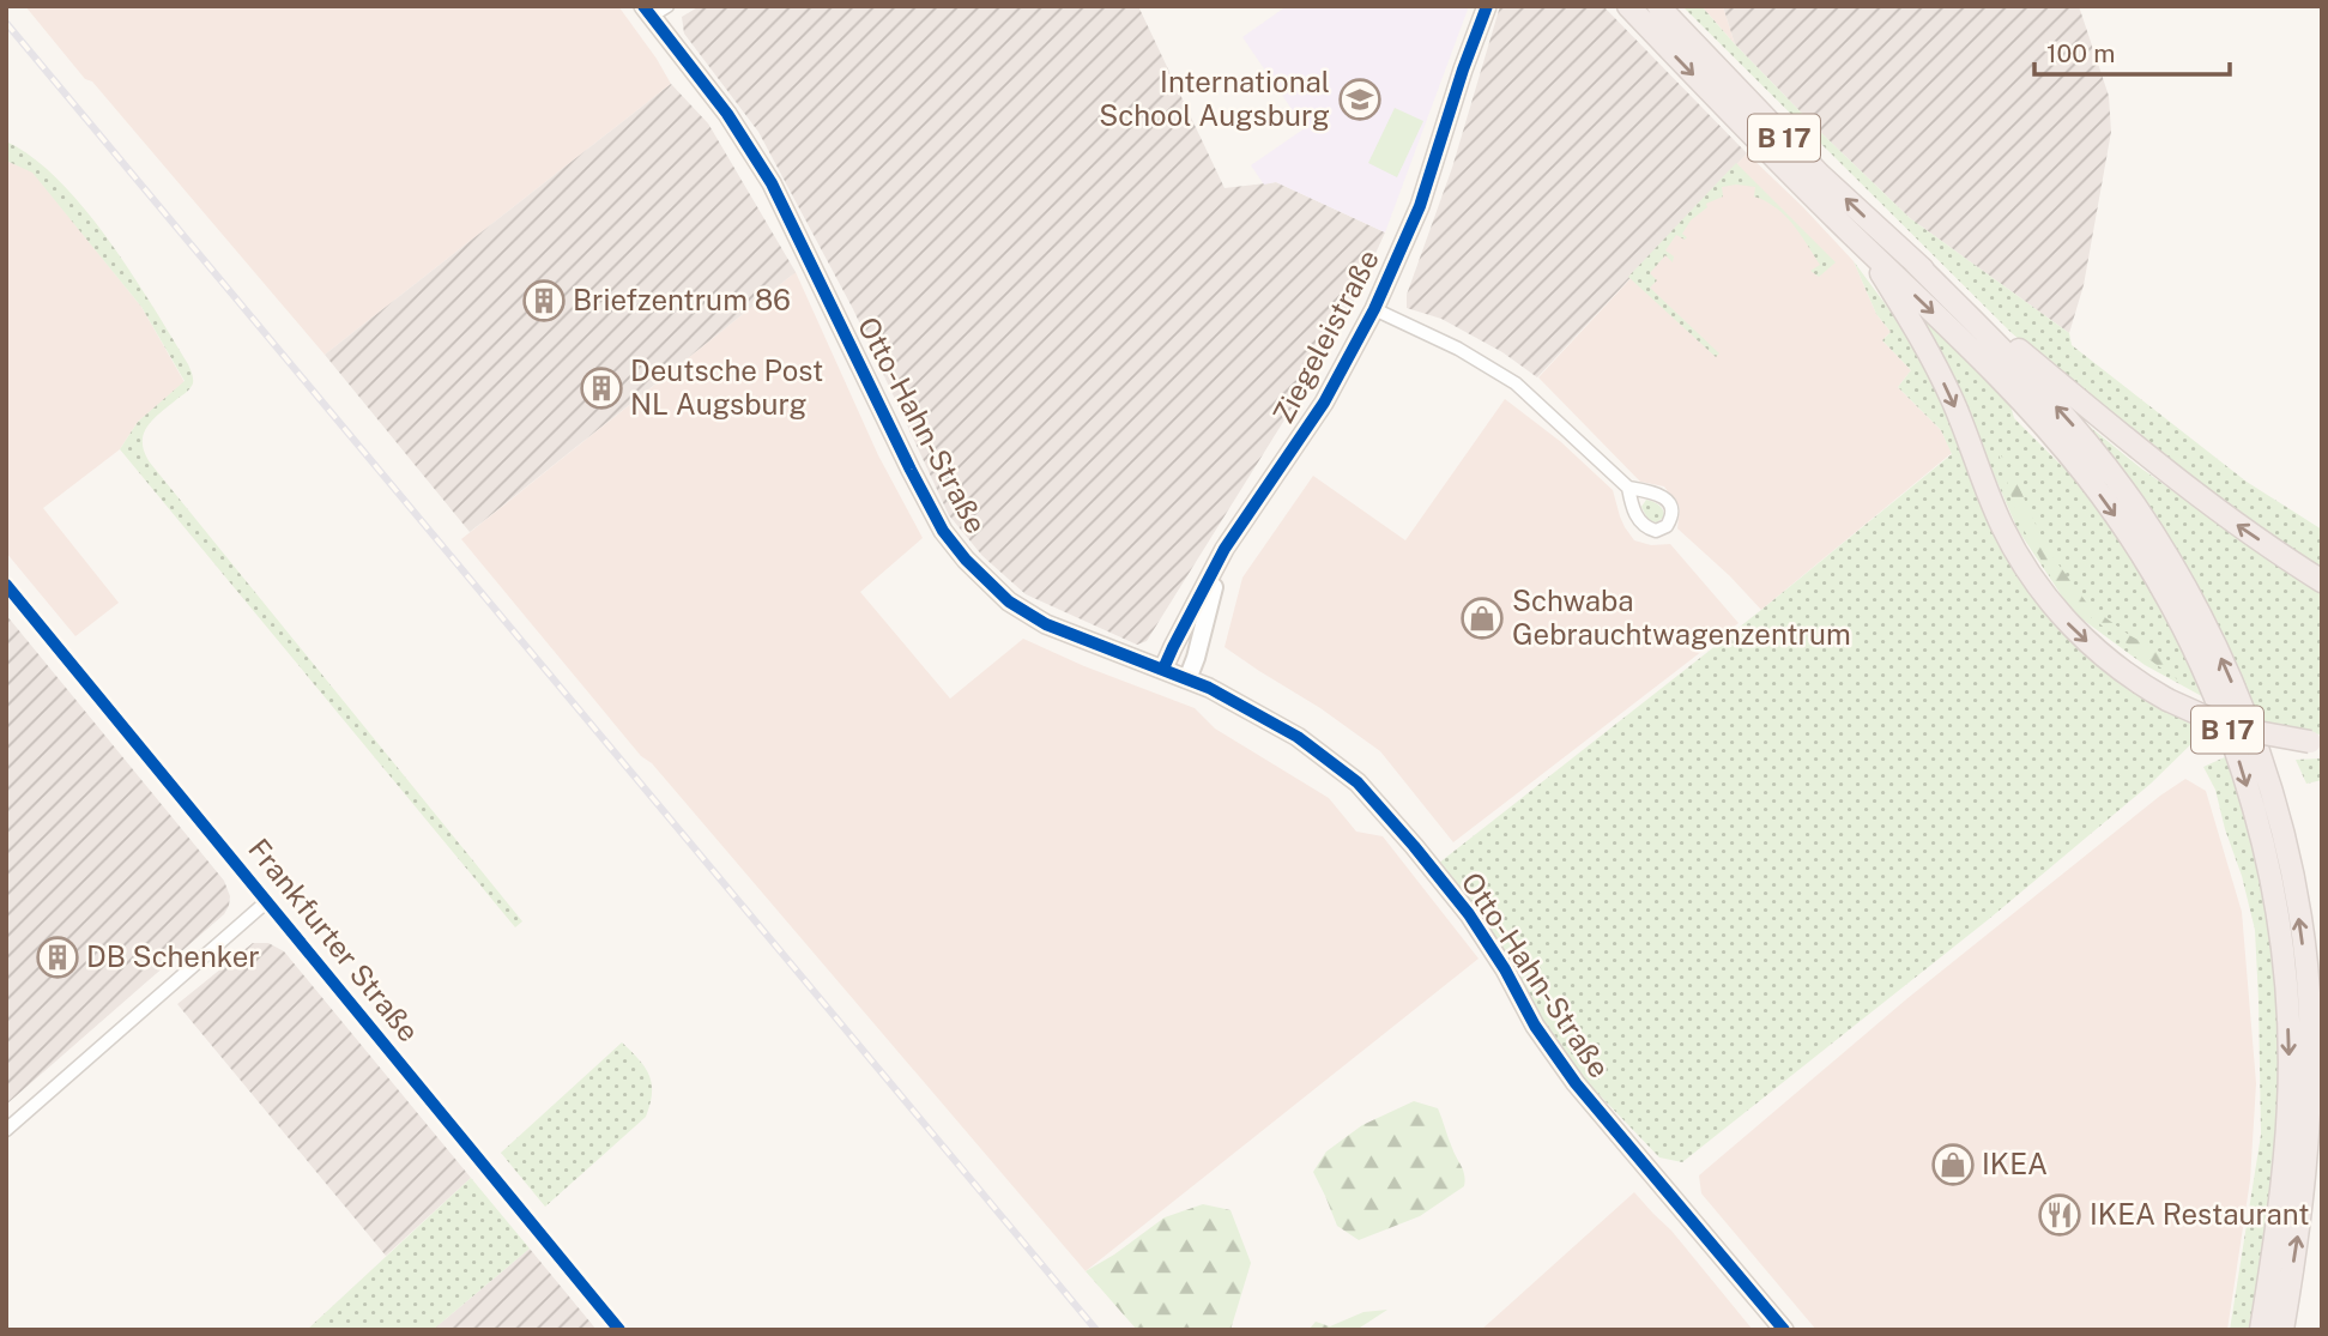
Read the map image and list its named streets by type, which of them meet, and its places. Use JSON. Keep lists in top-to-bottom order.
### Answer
{
  "streets": {
    "highway": ["B 17"],
    "street": ["Ziegeleistraße", "Otto-Hahn-Straße", "Frankfurter Straße"]
  },
  "crossings": [
    ["Ziegeleistraße", "Otto-Hahn-Straße"]
  ],
  "places": {
    "school or university": ["International School Augsburg"],
    "building": ["Briefzentrum 86", "Deutsche Post NL Augsburg", "DB Schenker"],
    "shop": ["Schwaba Gebrauchtwagenzentrum", "IKEA"],
    "restaurant": ["IKEA Restaurant"]
  },
  "scale_bar": "100 m"
}
